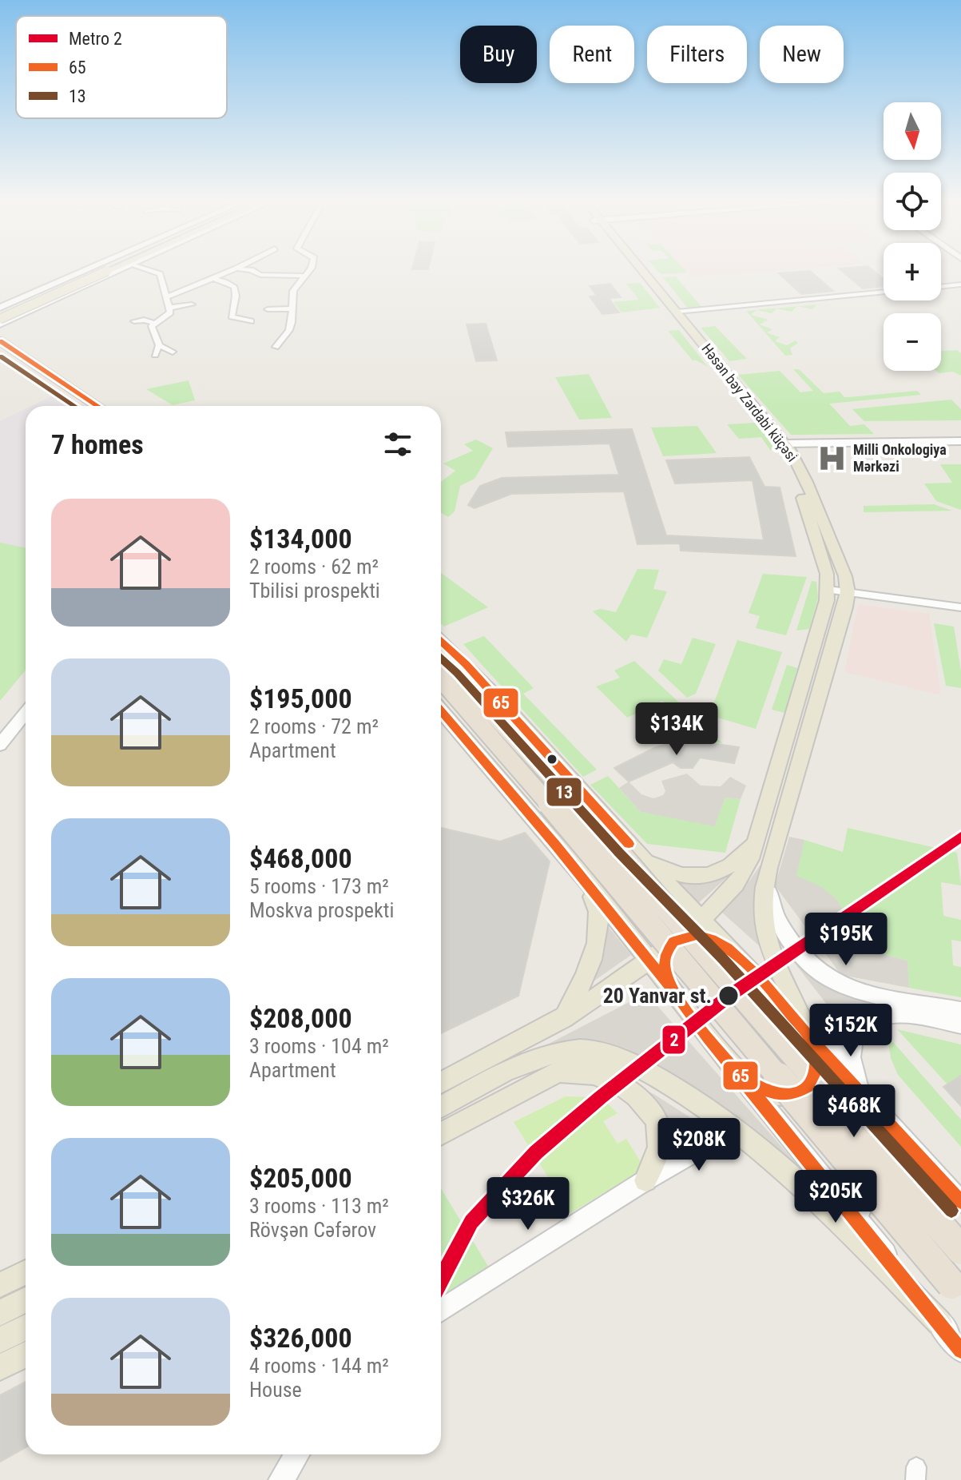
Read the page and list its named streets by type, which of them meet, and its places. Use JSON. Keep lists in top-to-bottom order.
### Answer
{
  "streets": {
    "main road": ["Həsən bəy Zərdabi küçəsi"]
  },
  "places": {
    "hospital": ["Milli Onkologiya Mərkəzi"],
    "other": ["20 Yanvar st."]
  },
  "lines": ["transit line 65", "transit line 13", "metro line 2"],
  "legend": ["Metro 2", "65", "13"],
  "north": "bottom",
  "page": {
    "chip": [
      "Buy",
      "Rent",
      "Filters",
      "New"
    ],
    "map_buttons": ["+", "−"],
    "heading": "7 homes",
    "list": [
      {
        "name": "$134,000",
        "note": "2 rooms · 62 m² · Tbilisi prospekti"
      },
      {
        "name": "$195,000",
        "note": "2 rooms · 72 m² · Apartment"
      },
      {
        "name": "$468,000",
        "note": "5 rooms · 173 m² · Moskva prospekti"
      },
      {
        "name": "$208,000",
        "note": "3 rooms · 104 m² · Apartment"
      },
      {
        "name": "$205,000",
        "note": "3 rooms · 113 m² · Rövşən Cəfərov"
      },
      {
        "name": "$326,000",
        "note": "4 rooms · 144 m² · House"
      }
    ],
    "price": [
      "$134K",
      "$195K",
      "$152K",
      "$468K",
      "$208K",
      "$205K",
      "$326K"
    ]
  }
}
